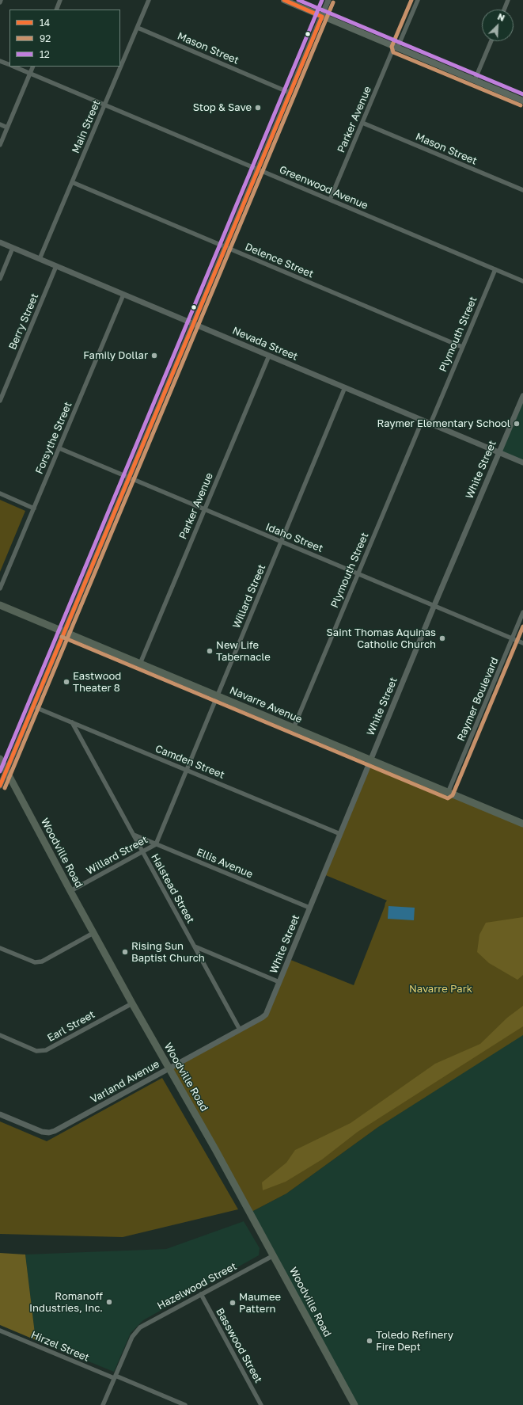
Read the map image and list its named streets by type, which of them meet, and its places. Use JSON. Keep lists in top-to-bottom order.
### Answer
{
  "streets": {
    "main road": ["Navarre Avenue", "Woodville Road"],
    "street": [
      "Mason Street",
      "Parker Avenue",
      "Main Street",
      "Greenwood Avenue",
      "Delence Street",
      "Berry Street",
      "Plymouth Street",
      "Nevada Street",
      "Forsythe Street",
      "White Street",
      "Idaho Street",
      "Willard Street",
      "Raymer Boulevard",
      "Camden Street",
      "Ellis Avenue",
      "Halstead Street",
      "Earl Street",
      "Varland Avenue",
      "Hazelwood Street",
      "Basswood Street",
      "Hirzel Street"
    ]
  },
  "crossings": [
    ["Mason Street", "Parker Avenue"],
    ["Mason Street", "Main Street"],
    ["Parker Avenue", "Greenwood Avenue"],
    ["Parker Avenue", "Nevada Street"],
    ["Parker Avenue", "Idaho Street"],
    ["Parker Avenue", "Navarre Avenue"],
    ["Main Street", "Greenwood Avenue"],
    ["Main Street", "Delence Street"],
    ["Main Street", "Nevada Street"],
    ["Greenwood Avenue", "Plymouth Street"],
    ["Delence Street", "Plymouth Street"],
    ["Berry Street", "Nevada Street"],
    ["Plymouth Street", "Nevada Street"],
    ["Plymouth Street", "Idaho Street"],
    ["Plymouth Street", "Navarre Avenue"],
    ["Nevada Street", "Forsythe Street"],
    ["Nevada Street", "White Street"],
    ["Nevada Street", "Willard Street"],
    ["Forsythe Street", "Idaho Street"],
    ["White Street", "Idaho Street"],
    ["White Street", "Navarre Avenue"],
    ["White Street", "Camden Street"],
    ["White Street", "Ellis Avenue"],
    ["White Street", "Varland Avenue"],
    ["Idaho Street", "Willard Street"],
    ["Idaho Street", "Raymer Boulevard"],
    ["Willard Street", "Navarre Avenue"],
    ["Willard Street", "Camden Street"],
    ["Willard Street", "Woodville Road"],
    ["Willard Street", "Ellis Avenue"],
    ["Willard Street", "Halstead Street"],
    ["Raymer Boulevard", "Navarre Avenue"],
    ["Camden Street", "Halstead Street"],
    ["Woodville Road", "Earl Street"],
    ["Woodville Road", "Varland Avenue"],
    ["Woodville Road", "Hazelwood Street"],
    ["Ellis Avenue", "Halstead Street"],
    ["Halstead Street", "Varland Avenue"],
    ["Hazelwood Street", "Basswood Street"],
    ["Hazelwood Street", "Hirzel Street"]
  ],
  "parks": ["Navarre Park"],
  "places": [
    "Stop & Save",
    "Family Dollar",
    "Raymer Elementary School",
    "Saint Thomas Aquinas Catholic Church",
    "New Life Tabernacle",
    "Eastwood Theater 8",
    "Rising Sun Baptist Church",
    "Romanoff Industries, Inc.",
    "Maumee Pattern",
    "Toledo Refinery Fire Dept"
  ],
  "lines": ["transit line 14", "transit line 92", "transit line 12"],
  "legend": ["14", "92", "12"],
  "north": "top right"
}
